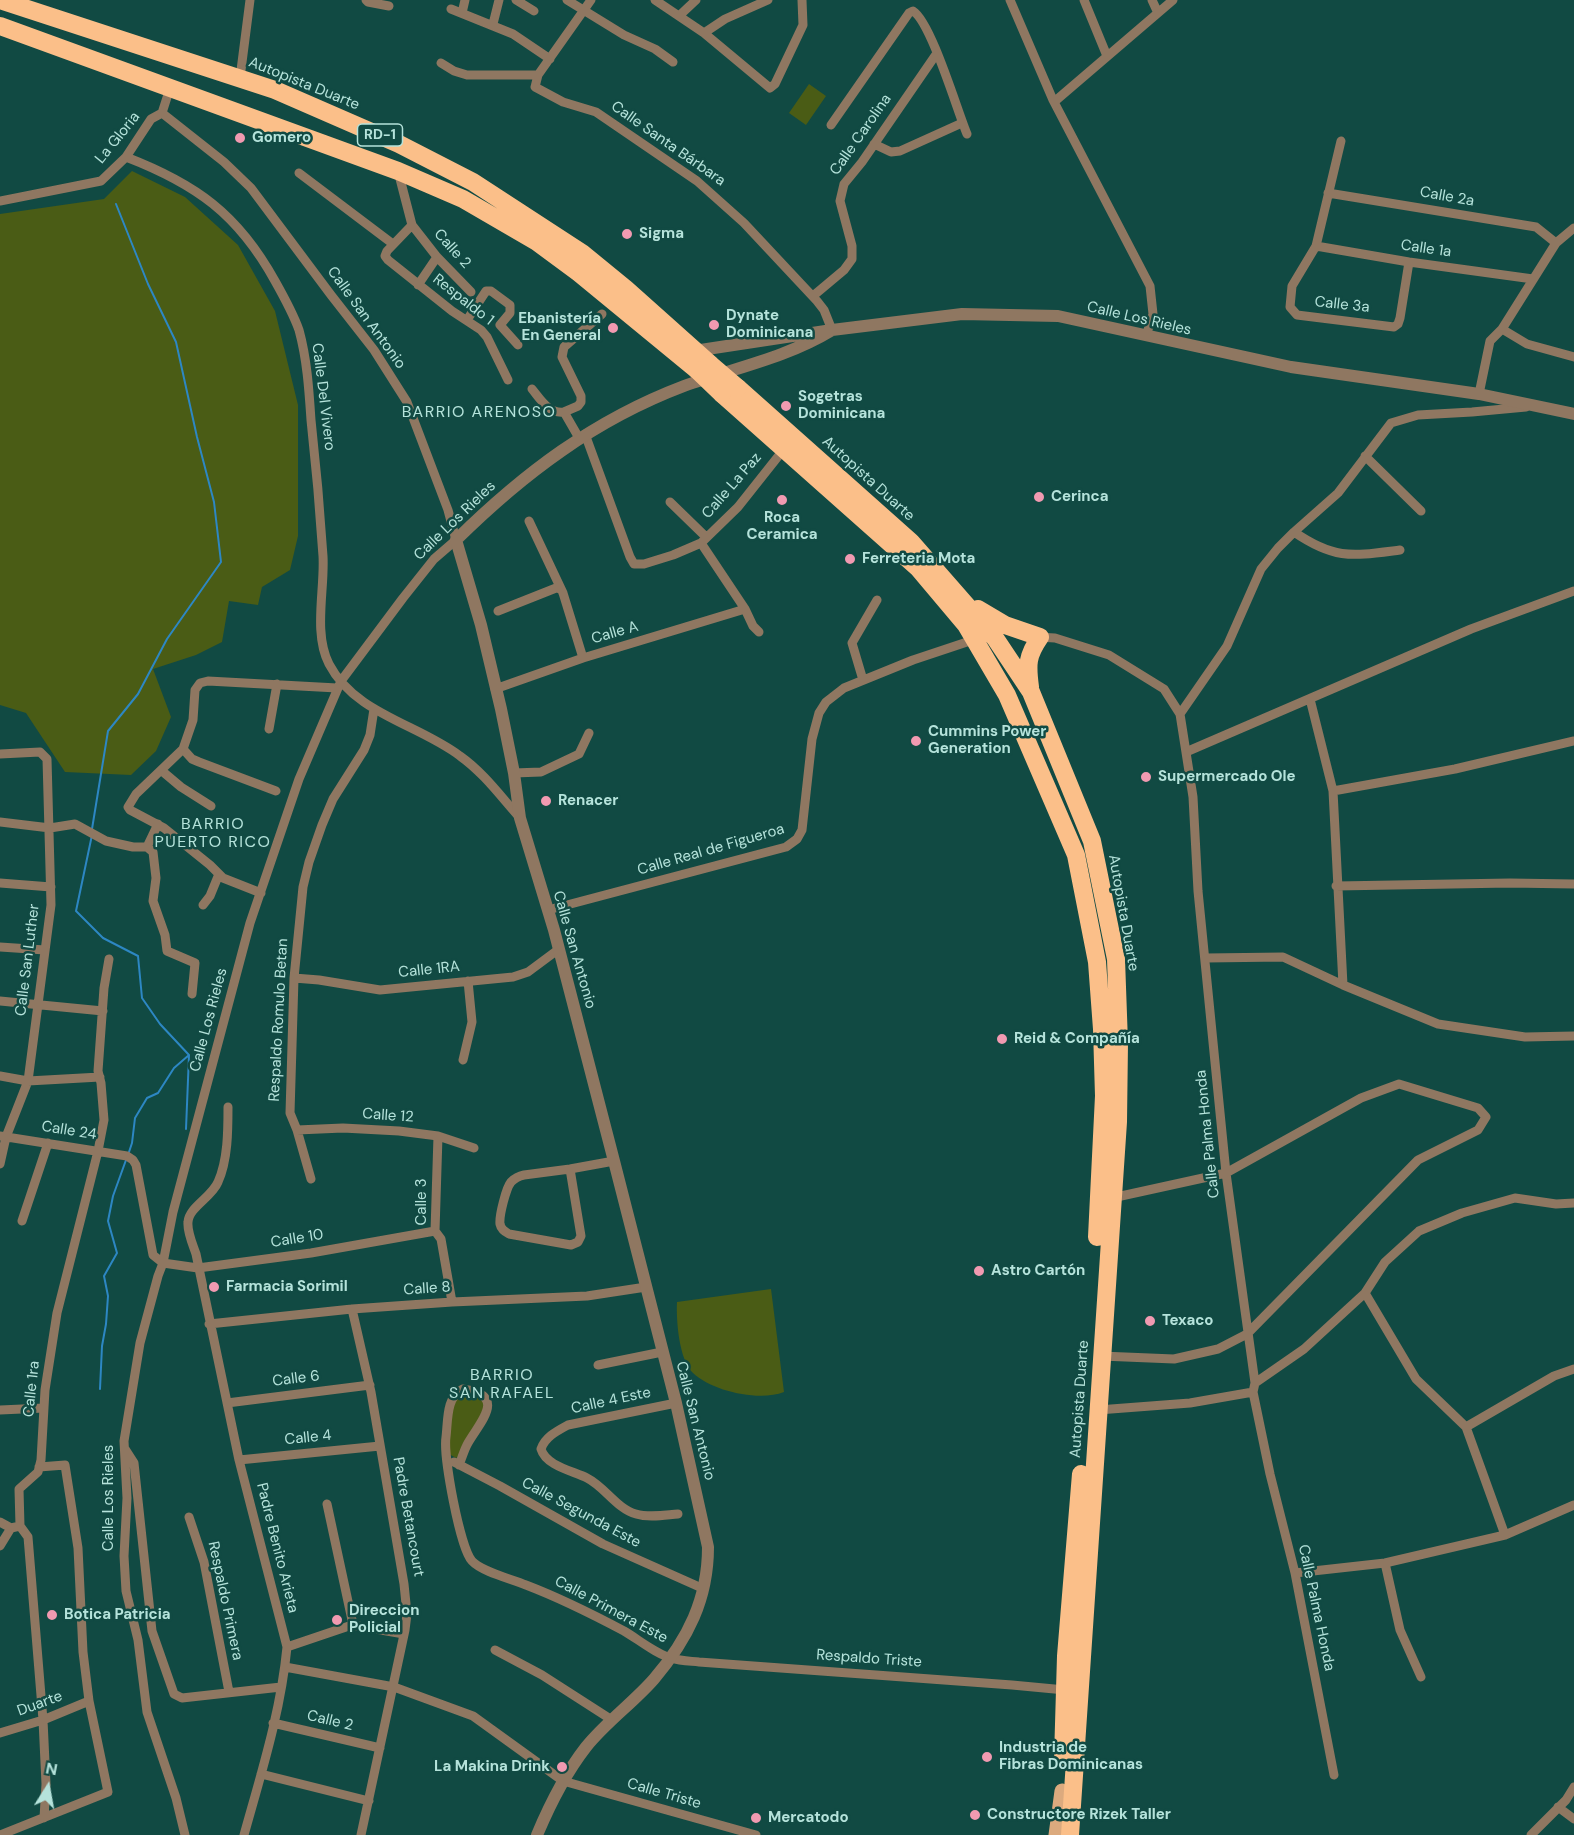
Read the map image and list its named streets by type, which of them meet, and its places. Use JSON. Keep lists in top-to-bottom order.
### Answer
{
  "streets": {
    "highway": ["Autopista Duarte", "RD-1"],
    "street": [
      "Calle Carolina",
      "La Gloria",
      "Calle Santa Bárbara",
      "Calle 2a",
      "Calle 2",
      "Calle 1a",
      "Respaldo 1",
      "Calle 3a",
      "Calle San Antonio",
      "Calle Los Rieles",
      "Calle Del Vivero",
      "Calle La Paz",
      "Calle A",
      "Calle Real de Figueroa",
      "Calle San Luther",
      "Calle 1RA",
      "Respaldo Romulo Betan",
      "Calle 12",
      "Calle 24",
      "Calle Palma Honda",
      "Calle 3",
      "Calle 10",
      "Calle 8",
      "Calle 6",
      "Calle 1ra",
      "Calle 4 Este",
      "Calle 4",
      "Calle Segunda Este",
      "Padre Betancourt",
      "Padre Benito Arieta",
      "Respaldo Primera",
      "Calle Primera Este",
      "Respaldo Triste",
      "Duarte",
      "Calle Triste"
    ]
  },
  "crossings": [
    ["Autopista Duarte", "RD-1"],
    ["Autopista Duarte", "Calle Los Rieles"],
    ["Autopista Duarte", "Calle La Paz"],
    ["Autopista Duarte", "Calle Real de Figueroa"],
    ["Autopista Duarte", "Calle Palma Honda"],
    ["Autopista Duarte", "Respaldo Triste"],
    ["RD-1", "La Gloria"],
    ["RD-1", "Calle Los Rieles"],
    ["Calle Carolina", "Calle Santa Bárbara"],
    ["La Gloria", "Calle San Antonio"],
    ["La Gloria", "Calle Del Vivero"],
    ["Calle Santa Bárbara", "Calle Los Rieles"],
    ["Calle 2a", "Calle 3a"],
    ["Calle 2", "Padre Betancourt"],
    ["Calle 2", "Padre Benito Arieta"],
    ["Calle 1a", "Calle 3a"],
    ["Calle San Antonio", "Calle Los Rieles"],
    ["Calle San Antonio", "Calle Del Vivero"],
    ["Calle San Antonio", "Calle A"],
    ["Calle San Antonio", "Calle Real de Figueroa"],
    ["Calle San Antonio", "Calle 1RA"],
    ["Calle San Antonio", "Calle 8"],
    ["Calle San Antonio", "Calle 4 Este"],
    ["Calle San Antonio", "Calle Segunda Este"],
    ["Calle San Antonio", "Calle Primera Este"],
    ["Calle San Antonio", "Respaldo Triste"],
    ["Calle San Antonio", "Calle Triste"],
    ["Calle Los Rieles", "Calle Del Vivero"],
    ["Calle Los Rieles", "Calle La Paz"],
    ["Calle Los Rieles", "Calle 24"],
    ["Calle Los Rieles", "Calle 10"],
    ["Calle Del Vivero", "Respaldo Romulo Betan"],
    ["Calle Real de Figueroa", "Calle Palma Honda"],
    ["Calle San Luther", "Calle 24"],
    ["Calle 1RA", "Respaldo Romulo Betan"],
    ["Respaldo Romulo Betan", "Calle 12"],
    ["Calle 12", "Calle 3"],
    ["Calle 24", "Calle 10"],
    ["Calle 24", "Calle 1ra"],
    ["Calle 3", "Calle 10"],
    ["Calle 3", "Calle 8"],
    ["Calle 10", "Padre Benito Arieta"],
    ["Calle 8", "Padre Betancourt"],
    ["Calle 8", "Padre Benito Arieta"],
    ["Calle 6", "Padre Betancourt"],
    ["Calle 6", "Padre Benito Arieta"],
    ["Calle 4", "Padre Betancourt"],
    ["Calle 4", "Padre Benito Arieta"],
    ["Calle Segunda Este", "Calle Primera Este"],
    ["Calle Primera Este", "Respaldo Triste"]
  ],
  "districts": ["BARRIO ARENOSO", "BARRIO PUERTO RICO", "BARRIO SAN RAFAEL"],
  "places": [
    "Gomero",
    "Sigma",
    "Dynate Dominicana",
    "Ebanistería En General",
    "Sogetras Dominicana",
    "Cerinca",
    "Roca Ceramica",
    "Ferreteria Mota",
    "Cummins Power Generation",
    "Supermercado Ole",
    "Renacer",
    "Reid & Compañía",
    "Astro Cartón",
    "Farmacia Sorimil",
    "Texaco",
    "Botica Patricia",
    "Direccion Policial",
    "Industria de Fibras Dominicanas",
    "La Makina Drink",
    "Constructore Rizek Taller",
    "Mercatodo"
  ],
  "north": "top"
}
